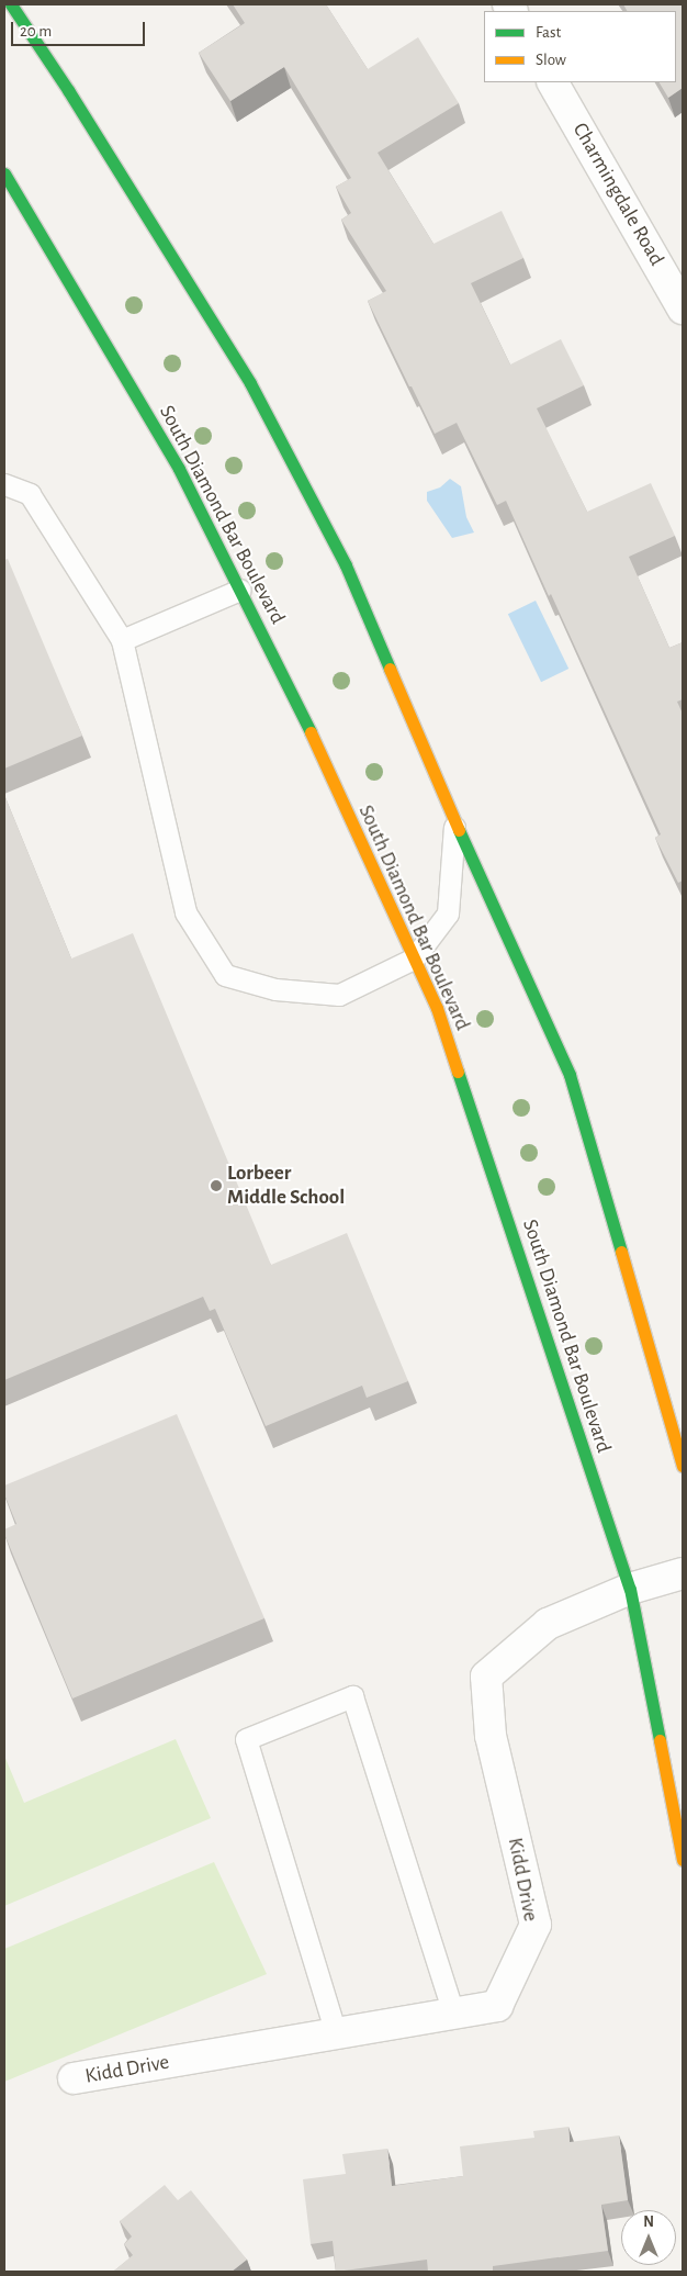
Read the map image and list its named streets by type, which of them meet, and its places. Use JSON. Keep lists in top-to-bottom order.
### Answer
{
  "streets": {
    "main road": ["South Diamond Bar Boulevard"],
    "street": ["Charmingdale Road", "Kidd Drive"]
  },
  "crossings": [
    ["South Diamond Bar Boulevard", "Kidd Drive"]
  ],
  "places": ["Lorbeer Middle School"],
  "legend": ["Fast", "Slow"],
  "scale_bar": "20 m",
  "north": "top"
}
